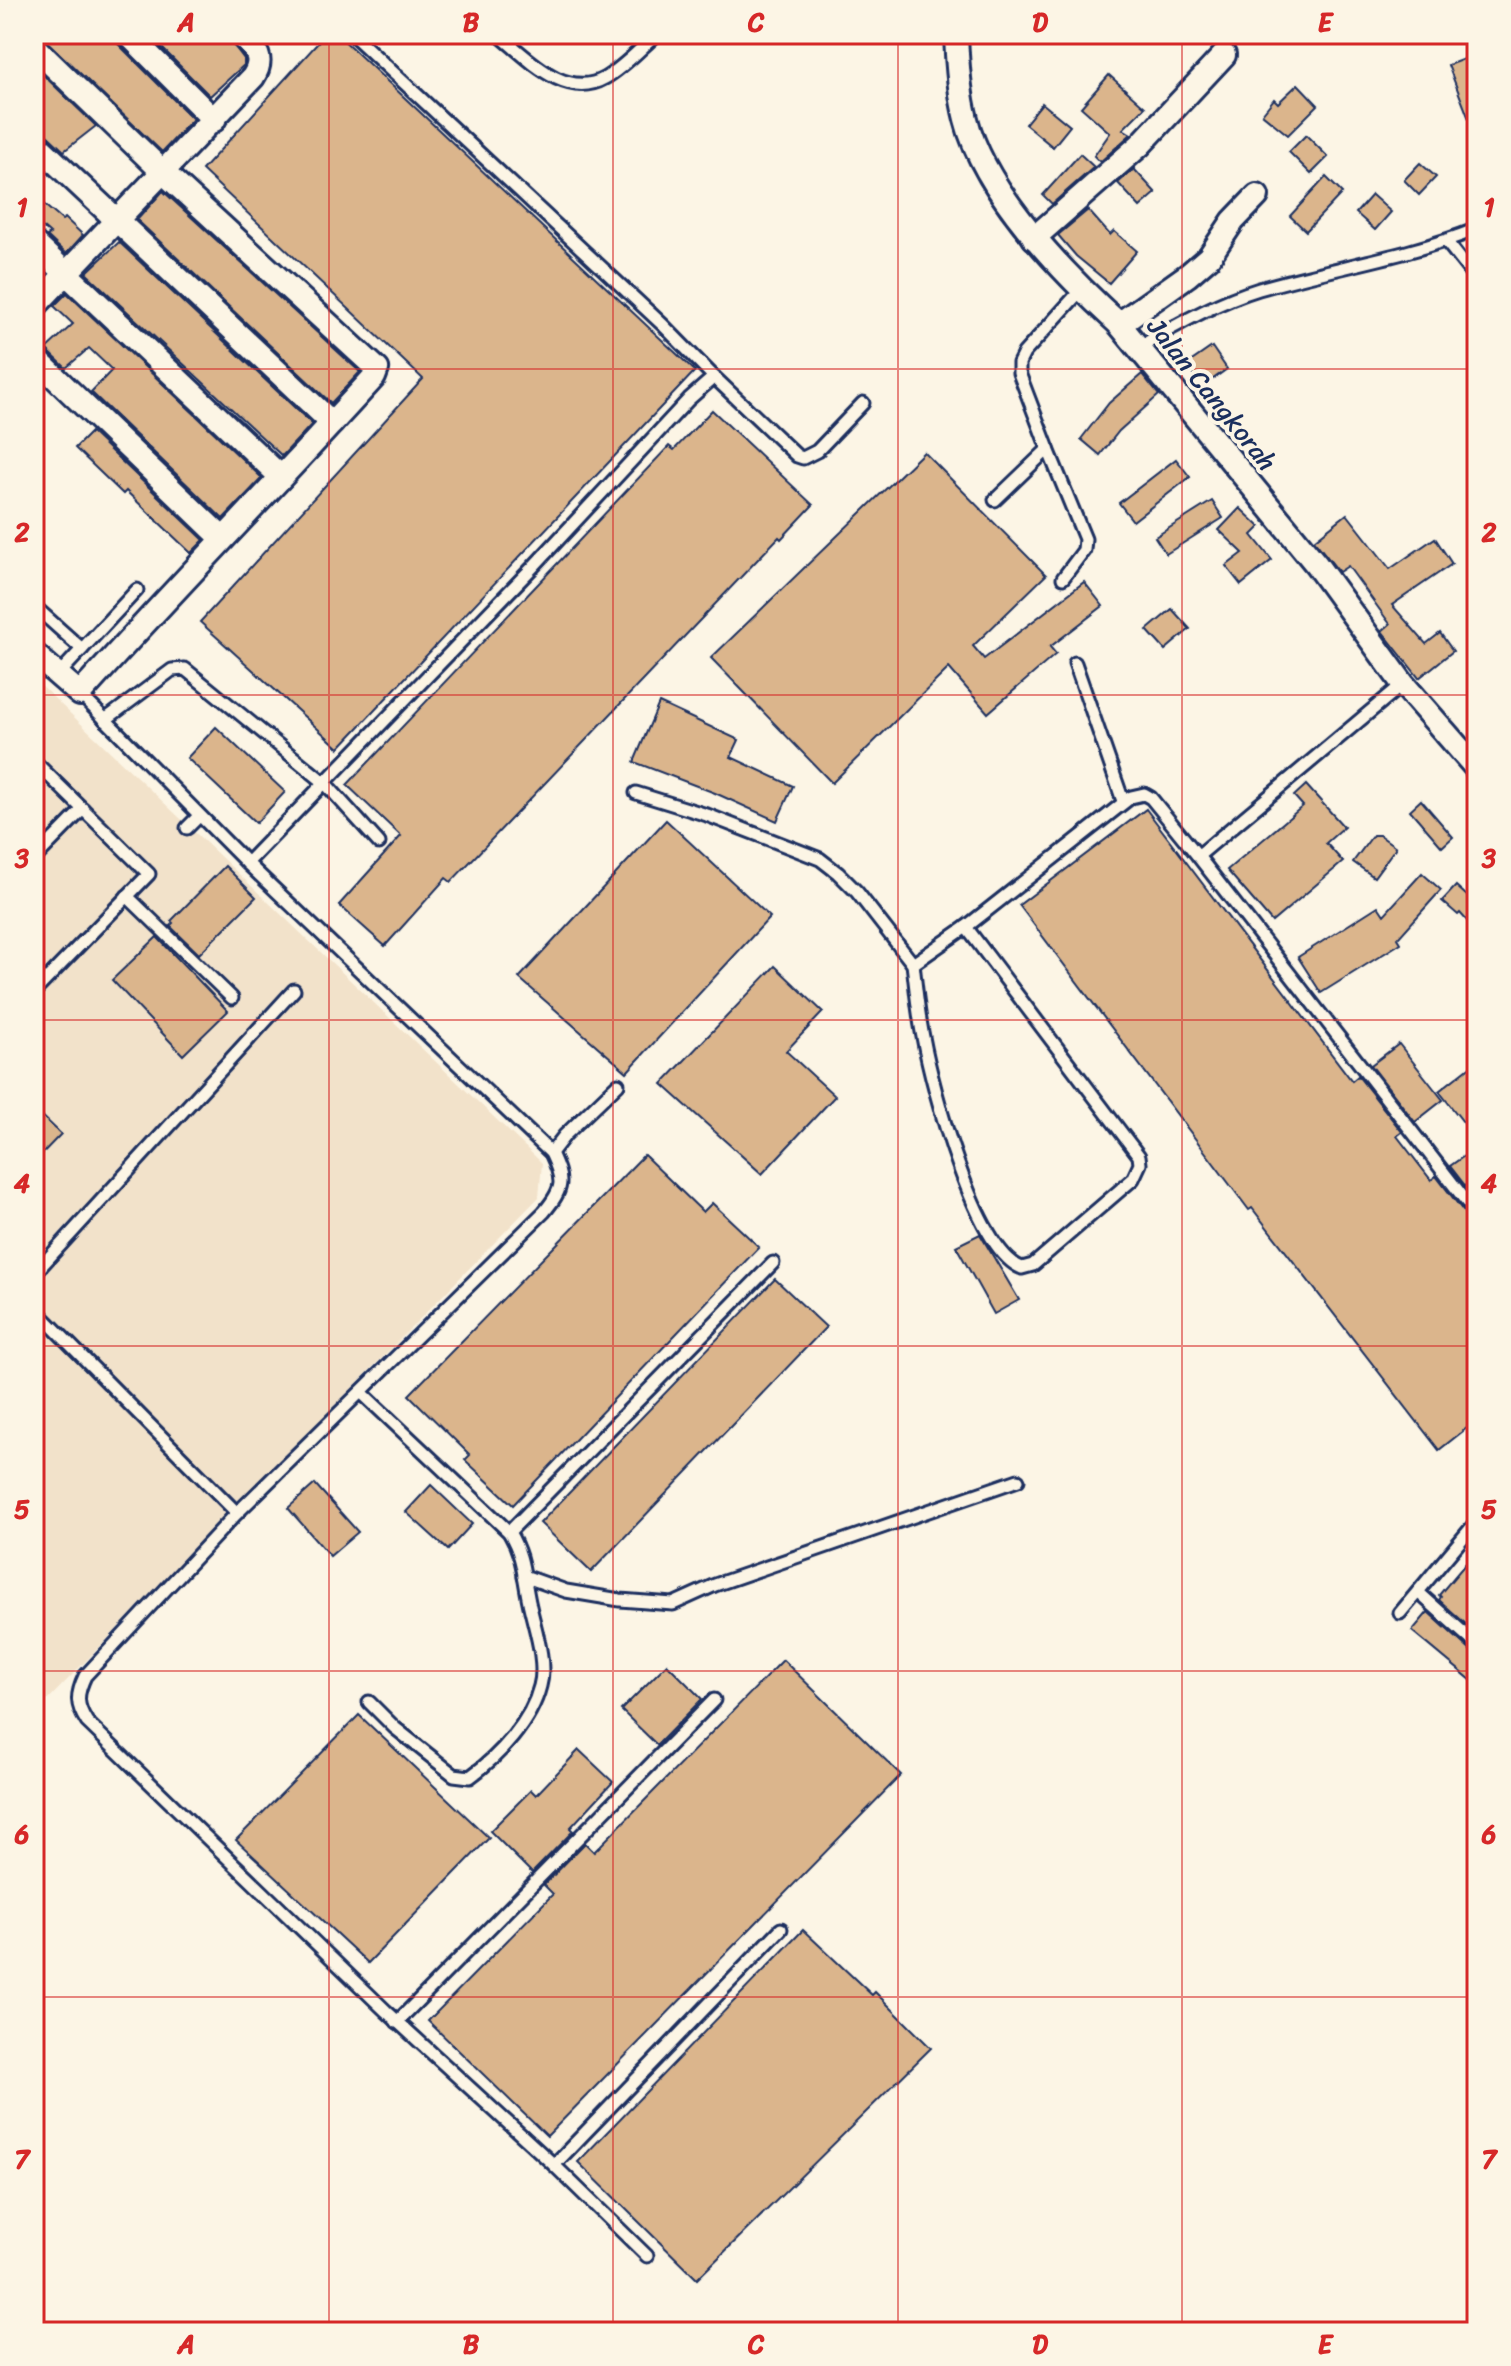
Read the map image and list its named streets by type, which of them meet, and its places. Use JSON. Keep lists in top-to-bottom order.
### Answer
{
  "streets": {
    "street": ["Jalan Cangkorah"]
  },
  "grid": {
    "columns": [
      "A",
      "B",
      "C",
      "D",
      "E"
    ],
    "rows": [
      "1",
      "2",
      "3",
      "4",
      "5",
      "6",
      "7"
    ]
  }
}
